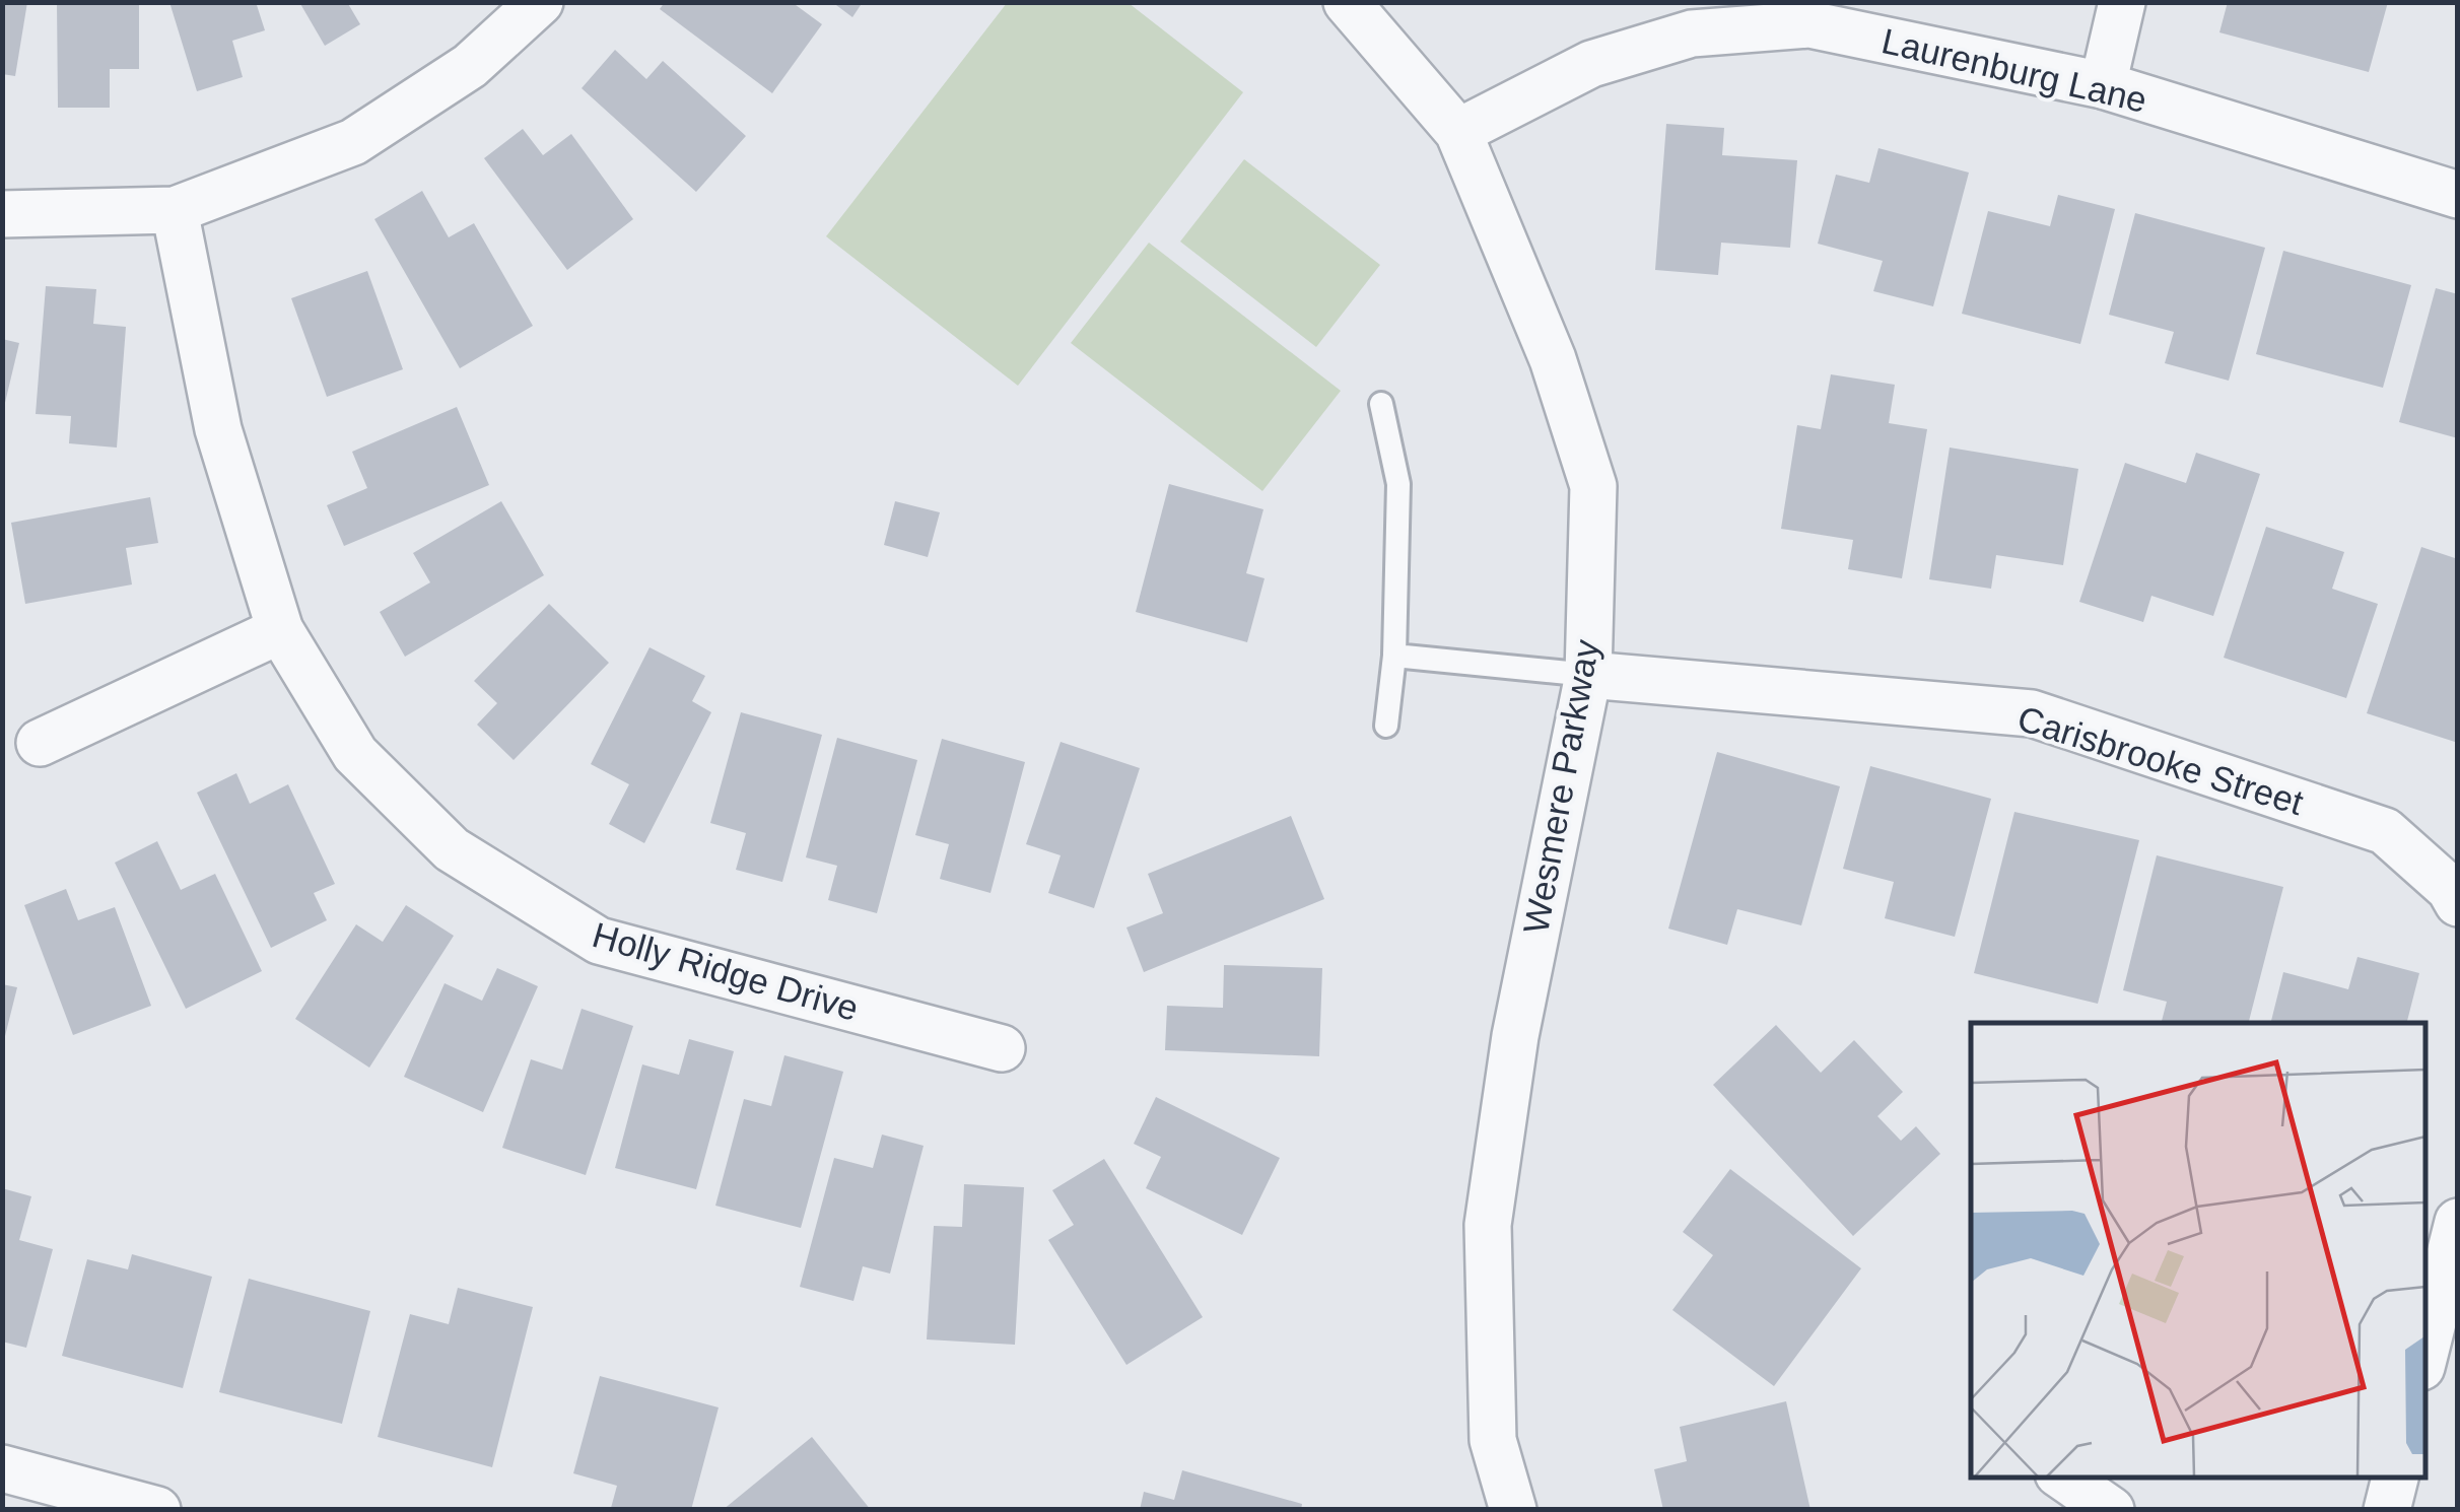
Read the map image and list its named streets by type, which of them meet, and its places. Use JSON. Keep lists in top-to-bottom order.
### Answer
{
  "streets": {
    "street": [
      "Laurenburg Lane",
      "Carisbrooke Street",
      "Wesmere Parkway",
      "Holly Ridge Drive"
    ]
  },
  "crossings": [
    ["Laurenburg Lane", "Wesmere Parkway"],
    ["Carisbrooke Street", "Wesmere Parkway"]
  ]
}
